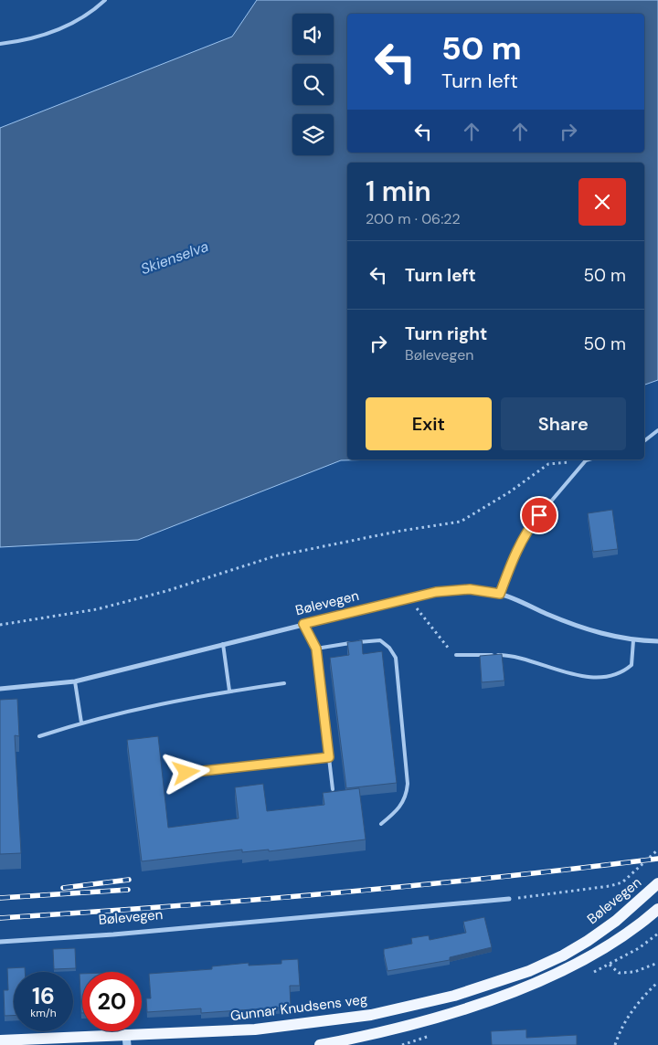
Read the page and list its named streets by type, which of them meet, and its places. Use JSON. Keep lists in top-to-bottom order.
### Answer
{
  "streets": {
    "main road": ["Bølevegen", "Gunnar Knudsens veg"]
  },
  "crossings": [
    ["Bølevegen", "Gunnar Knudsens veg"]
  ],
  "water": ["Skienselva"],
  "page": {
    "turn": ["50 m", "Turn left"],
    "heading": ["1 min", "200 m · 06:22"],
    "list": [
      {
        "name": "Turn left",
        "value": "50 m"
      },
      {
        "name": "Turn right",
        "note": "Bølevegen",
        "value": "50 m"
      }
    ],
    "buttons": ["Exit", "Share"],
    "speed": "16 km/h",
    "limit": "20"
  }
}
